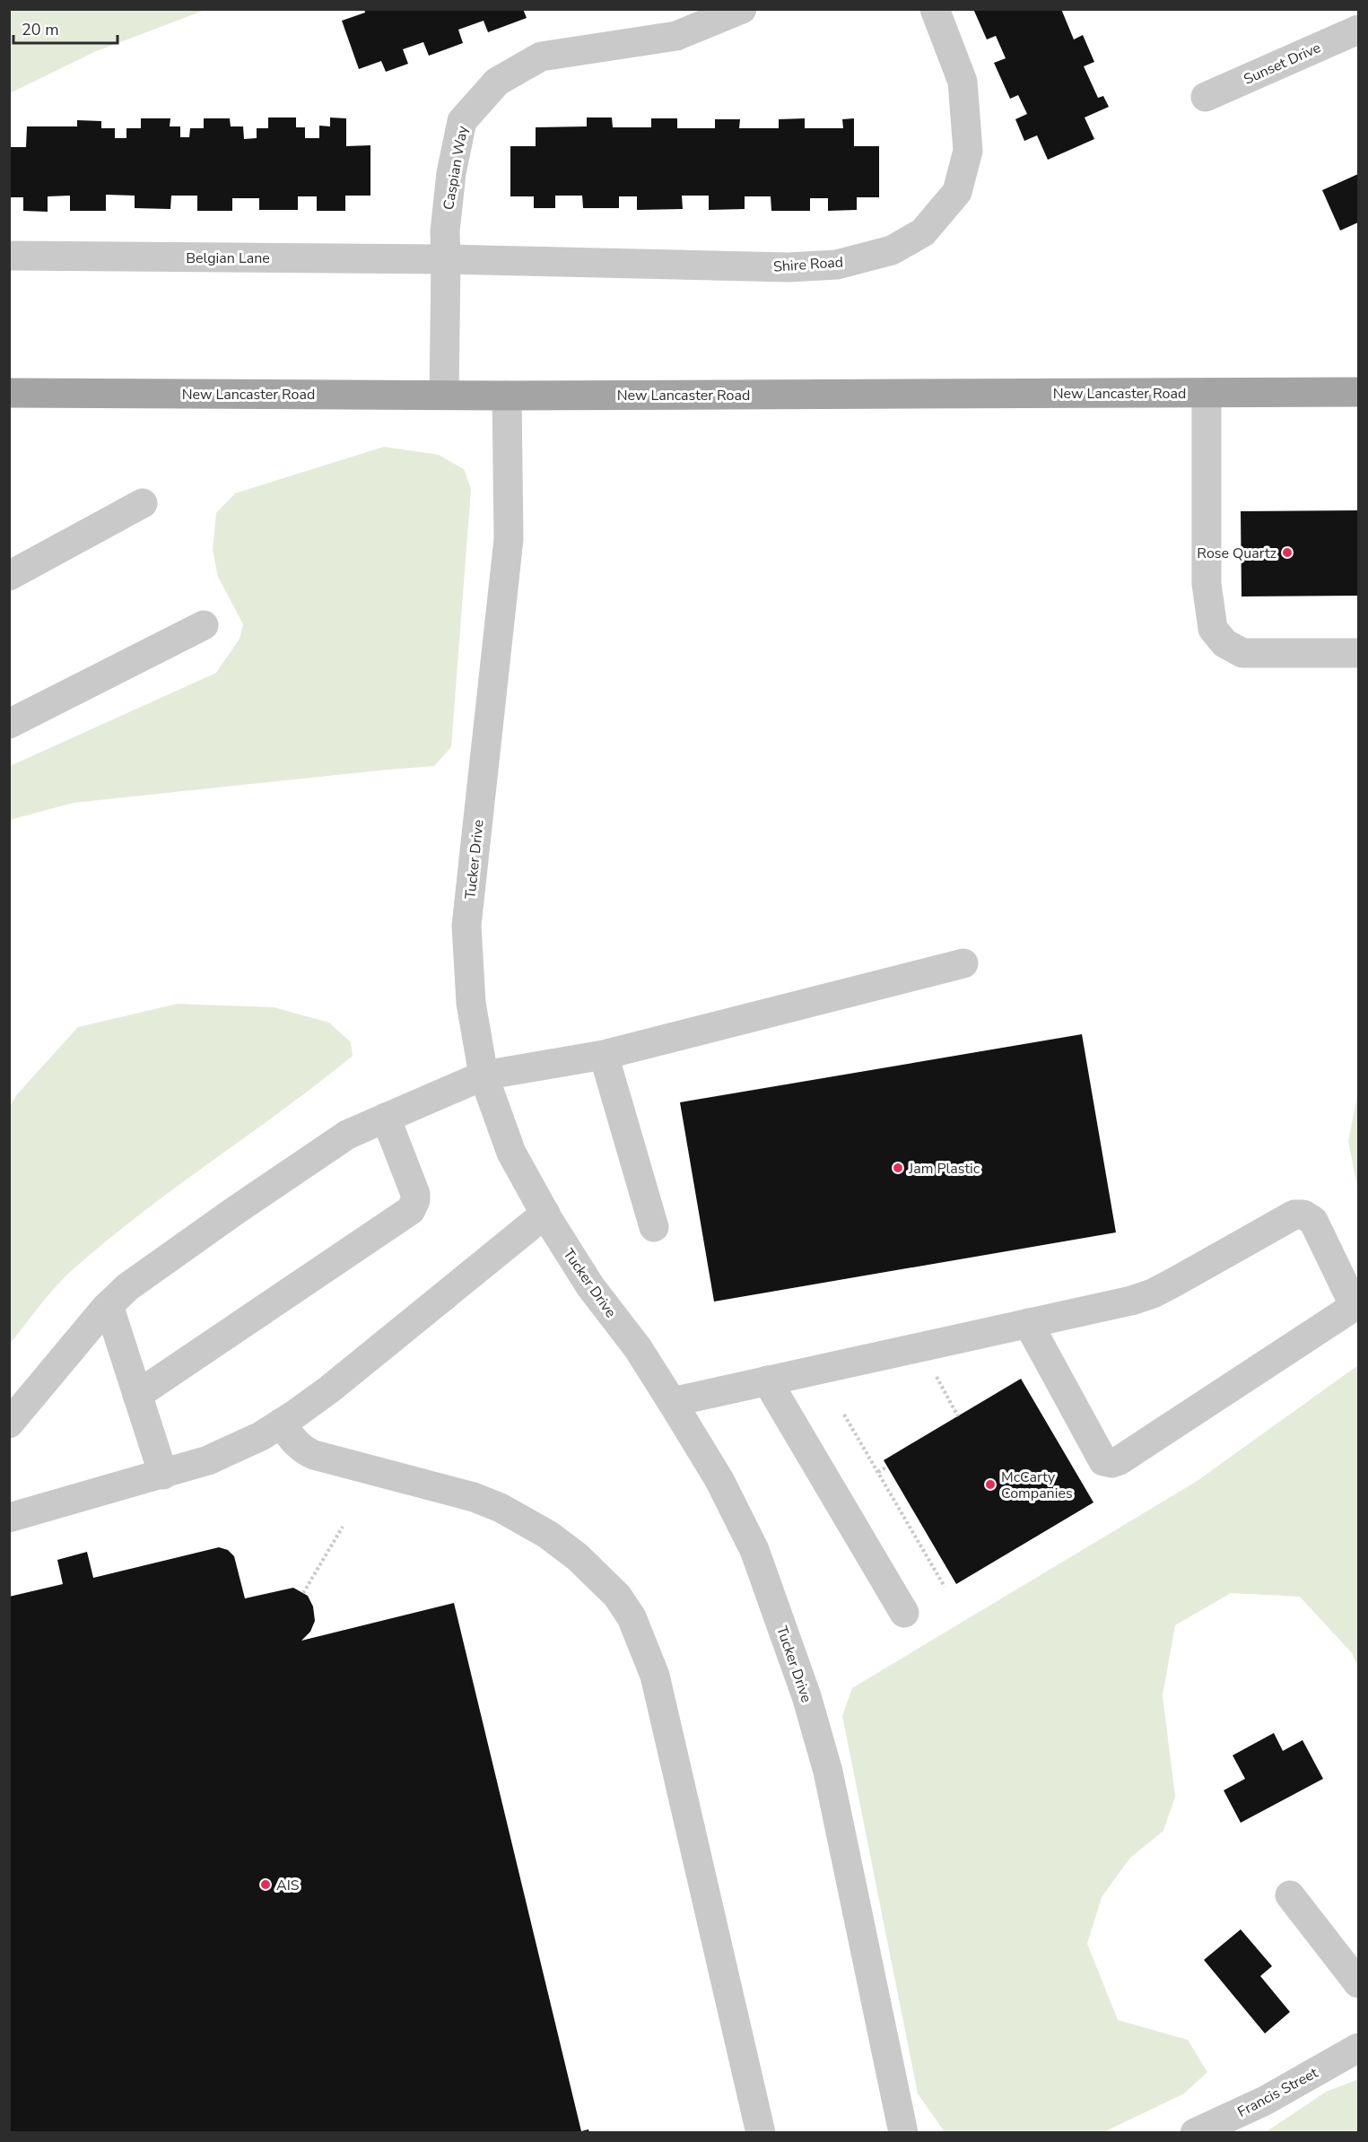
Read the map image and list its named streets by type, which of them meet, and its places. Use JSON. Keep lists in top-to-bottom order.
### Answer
{
  "streets": {
    "main road": ["New Lancaster Road"],
    "street": [
      "Sunset Drive",
      "Caspian Way",
      "Belgian Lane",
      "Shire Road",
      "Tucker Drive",
      "Francis Street"
    ]
  },
  "crossings": [
    ["Caspian Way", "Belgian Lane"],
    ["Caspian Way", "Shire Road"],
    ["Caspian Way", "New Lancaster Road"],
    ["Belgian Lane", "Shire Road"],
    ["New Lancaster Road", "Tucker Drive"]
  ],
  "places": [
    "Rose Quartz",
    "Jam Plastic",
    "McCarty Companies",
    "AIS"
  ],
  "scale_bar": "20 m"
}
